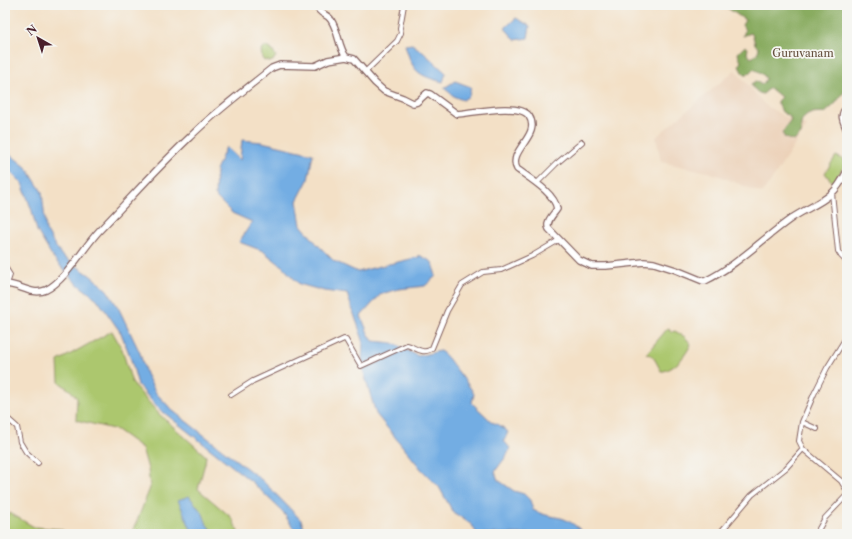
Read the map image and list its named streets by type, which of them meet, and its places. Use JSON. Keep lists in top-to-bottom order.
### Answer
{
  "parks": ["Guruvanam"],
  "north": "top left"
}
